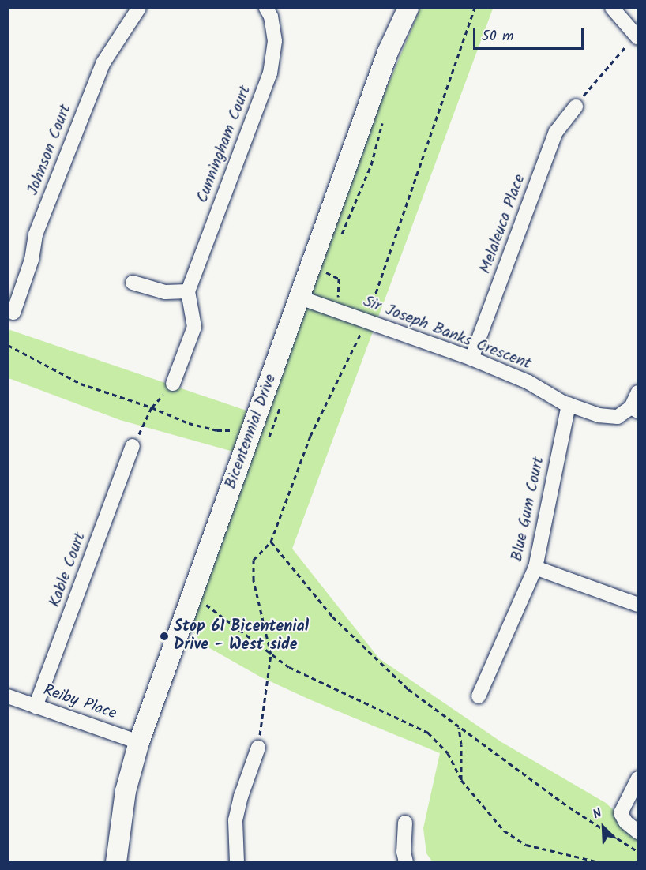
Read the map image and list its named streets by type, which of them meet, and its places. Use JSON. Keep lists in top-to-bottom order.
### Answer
{
  "streets": {
    "street": [
      "Cunningham Court",
      "Johnson Court",
      "Melaleuca Place",
      "Sir Joseph Banks Crescent",
      "Bicentennial Drive",
      "Blue Gum Court",
      "Kable Court",
      "Reiby Place"
    ]
  },
  "crossings": [
    ["Melaleuca Place", "Sir Joseph Banks Crescent"],
    ["Sir Joseph Banks Crescent", "Bicentennial Drive"],
    ["Sir Joseph Banks Crescent", "Blue Gum Court"],
    ["Bicentennial Drive", "Reiby Place"],
    ["Kable Court", "Reiby Place"]
  ],
  "places": ["Stop 61 Bicentenial Drive - West side"],
  "scale_bar": "50 m",
  "north": "top left"
}
